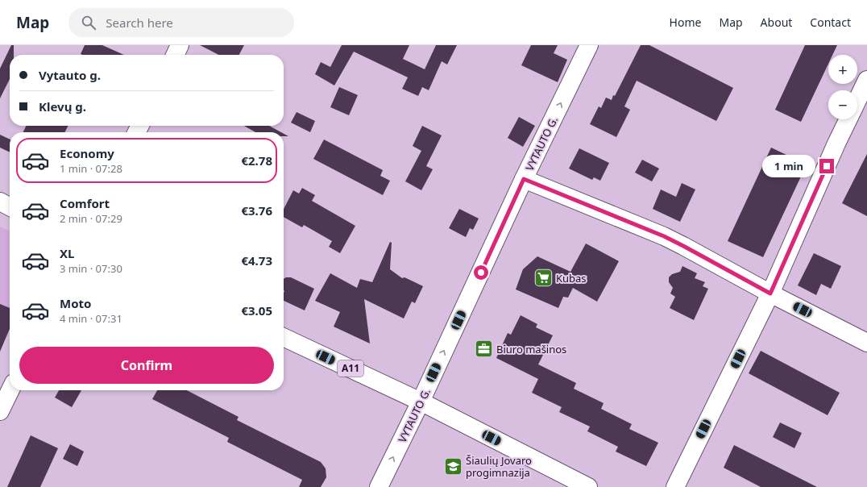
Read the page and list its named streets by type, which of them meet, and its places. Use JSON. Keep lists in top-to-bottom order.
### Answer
{
  "streets": {
    "main road": ["VYTAUTO G.", "A11"]
  },
  "crossings": [
    ["VYTAUTO G.", "A11"]
  ],
  "one_way": ["VYTAUTO G."],
  "places": {
    "supermarket": ["Kubas"],
    "office": ["Biuro mašinos"],
    "school or university": ["Šiaulių Jovaro progimnazija"]
  },
  "page": {
    "header": "Map",
    "search": "Search here",
    "nav": [
      "Home",
      "Map",
      "About",
      "Contact"
    ],
    "map_buttons": ["+", "−"],
    "banner": ["Vytauto g.", "Klevų g."],
    "list": [
      {
        "name": "Economy",
        "note": "1 min · 07:28",
        "value": "€2.78"
      },
      {
        "name": "Comfort",
        "note": "2 min · 07:29",
        "value": "€3.76"
      },
      {
        "name": "XL",
        "note": "3 min · 07:30",
        "value": "€4.73"
      },
      {
        "name": "Moto",
        "note": "4 min · 07:31",
        "value": "€3.05"
      }
    ],
    "bubble": "1 min",
    "buttons": "Confirm"
  }
}
